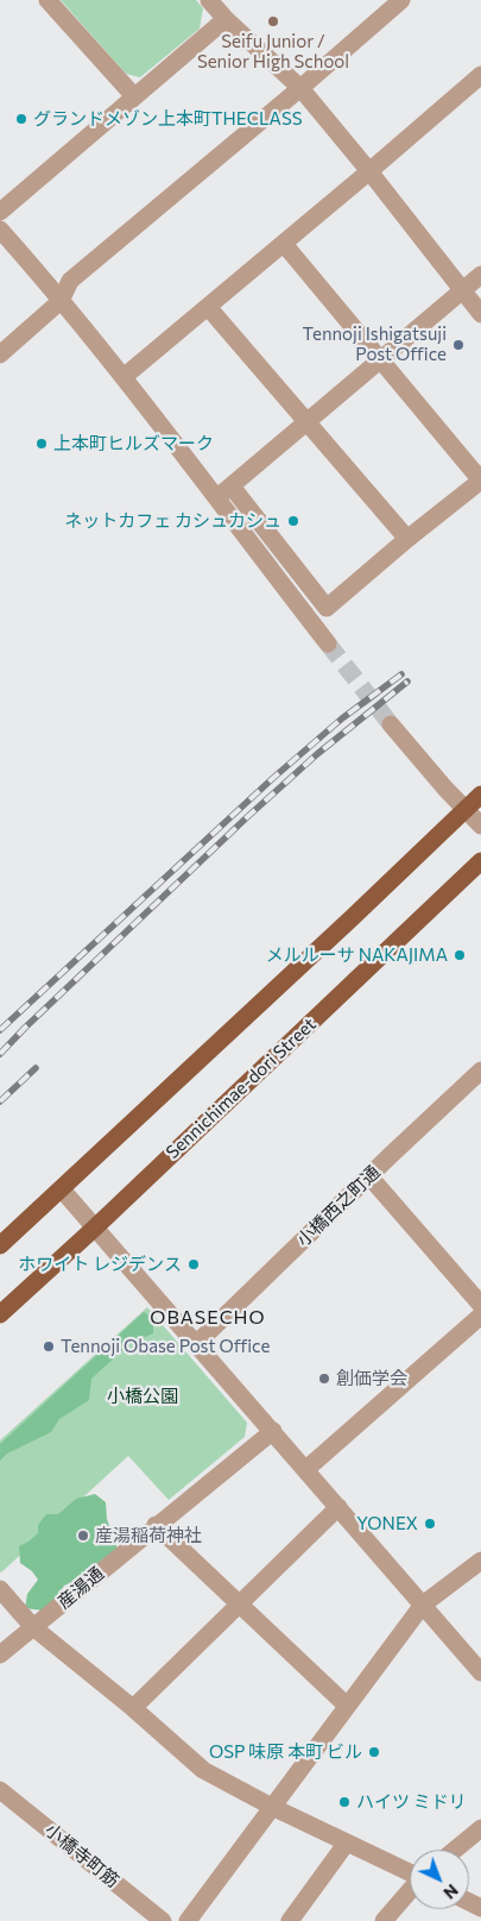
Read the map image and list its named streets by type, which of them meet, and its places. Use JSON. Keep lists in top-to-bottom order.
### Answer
{
  "streets": {
    "main road": ["Sennichimae-dori Street"],
    "street": ["小橋西之町通", "産湯通", "小橋寺町筋"]
  },
  "districts": ["OBASECHO"],
  "parks": ["小橋公園"],
  "places": [
    "Seifu Junior / Senior High School",
    "グランドメゾン上本町THECLASS",
    "Tennoji Ishigatsuji Post Office",
    "上本町ヒルズマーク",
    "ネットカフェ カシュカシュ",
    "メルルーサ NAKAJIMA",
    "ホワイト レジデンス",
    "Tennoji Obase Post Office",
    "創価学会",
    "YONEX",
    "産湯稲荷神社",
    "OSP 味原 本町 ビル",
    "ハイツ ミドリ"
  ],
  "north": "bottom right"
}
